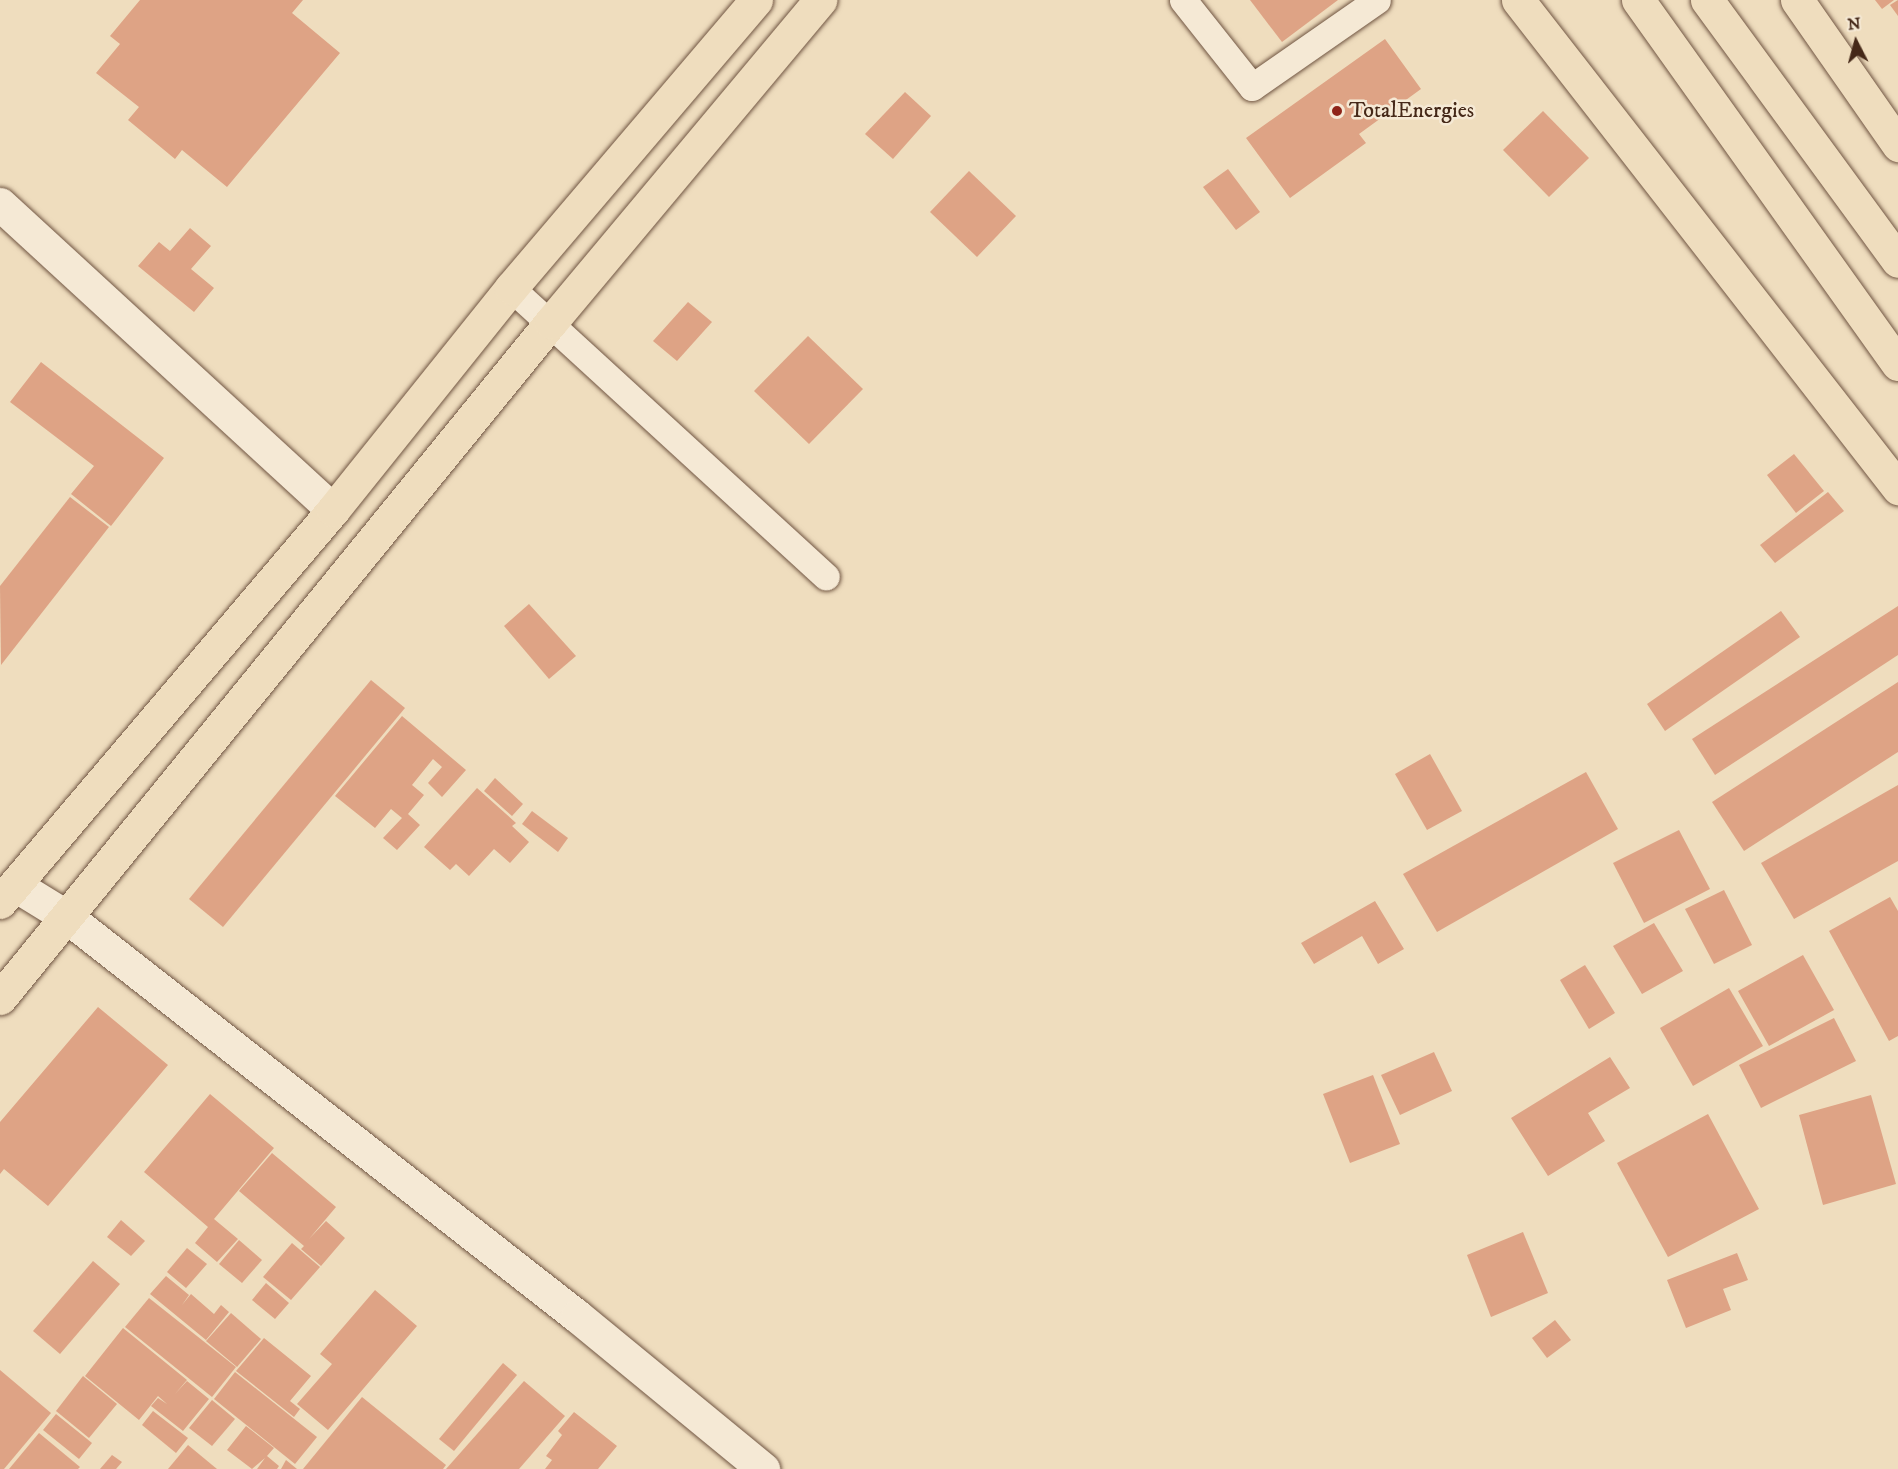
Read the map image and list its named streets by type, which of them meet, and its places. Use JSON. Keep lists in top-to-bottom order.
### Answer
{
  "places": ["TotalEnergies"],
  "north": "top"
}
